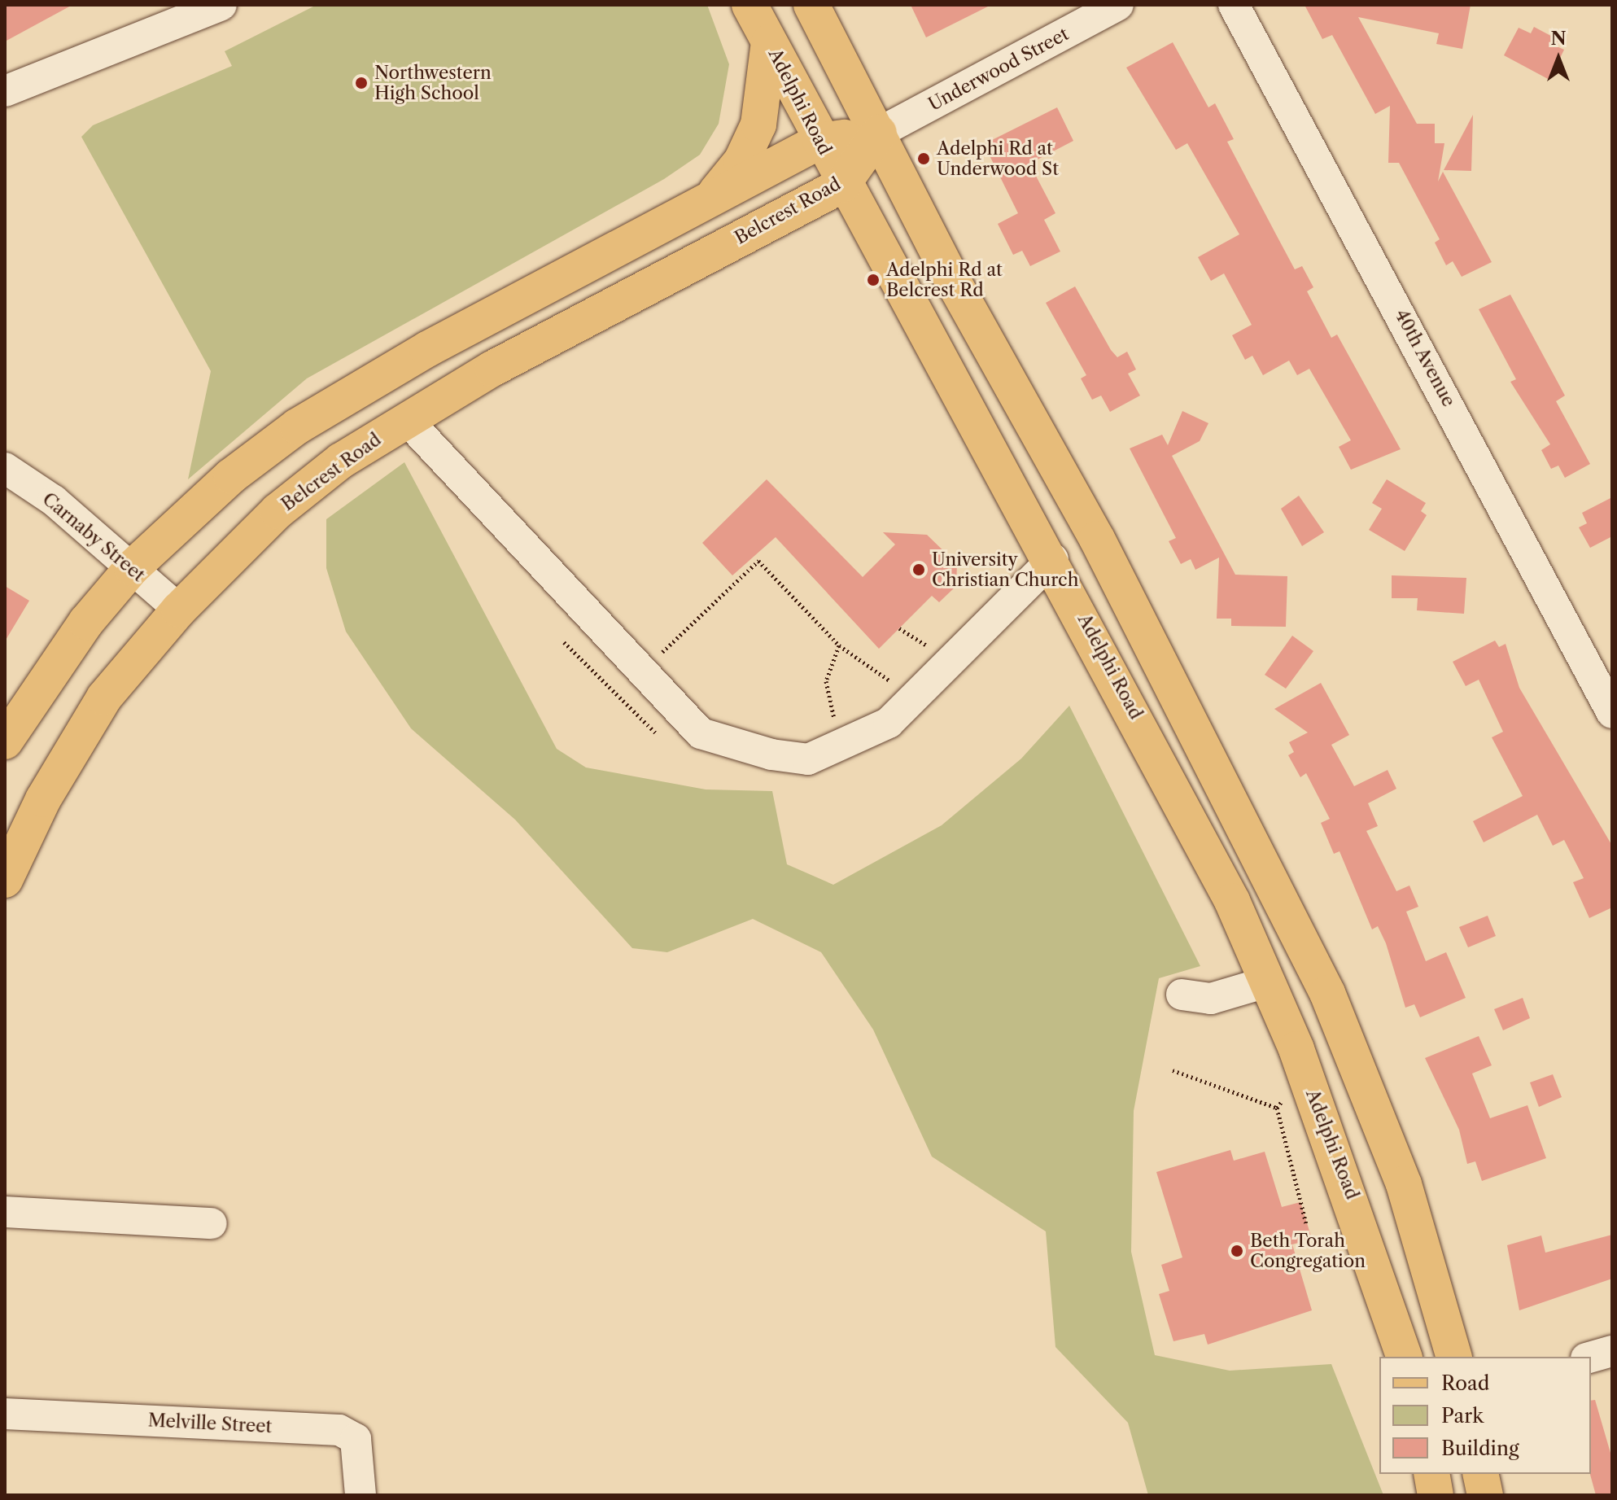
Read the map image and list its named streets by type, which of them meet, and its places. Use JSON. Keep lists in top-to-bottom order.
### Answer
{
  "streets": {
    "main road": ["Adelphi Road", "Belcrest Road"],
    "street": [
      "Underwood Street",
      "40th Avenue",
      "Carnaby Street",
      "Melville Street"
    ]
  },
  "crossings": [
    ["Underwood Street", "Belcrest Road"],
    ["Adelphi Road", "Belcrest Road"],
    ["Belcrest Road", "Carnaby Street"]
  ],
  "places": [
    "Northwestern High School",
    "Adelphi Rd at Underwood St",
    "Adelphi Rd at Belcrest Rd",
    "University Christian Church",
    "Beth Torah Congregation"
  ],
  "legend": ["Road", "Park", "Building"],
  "north": "top"
}
